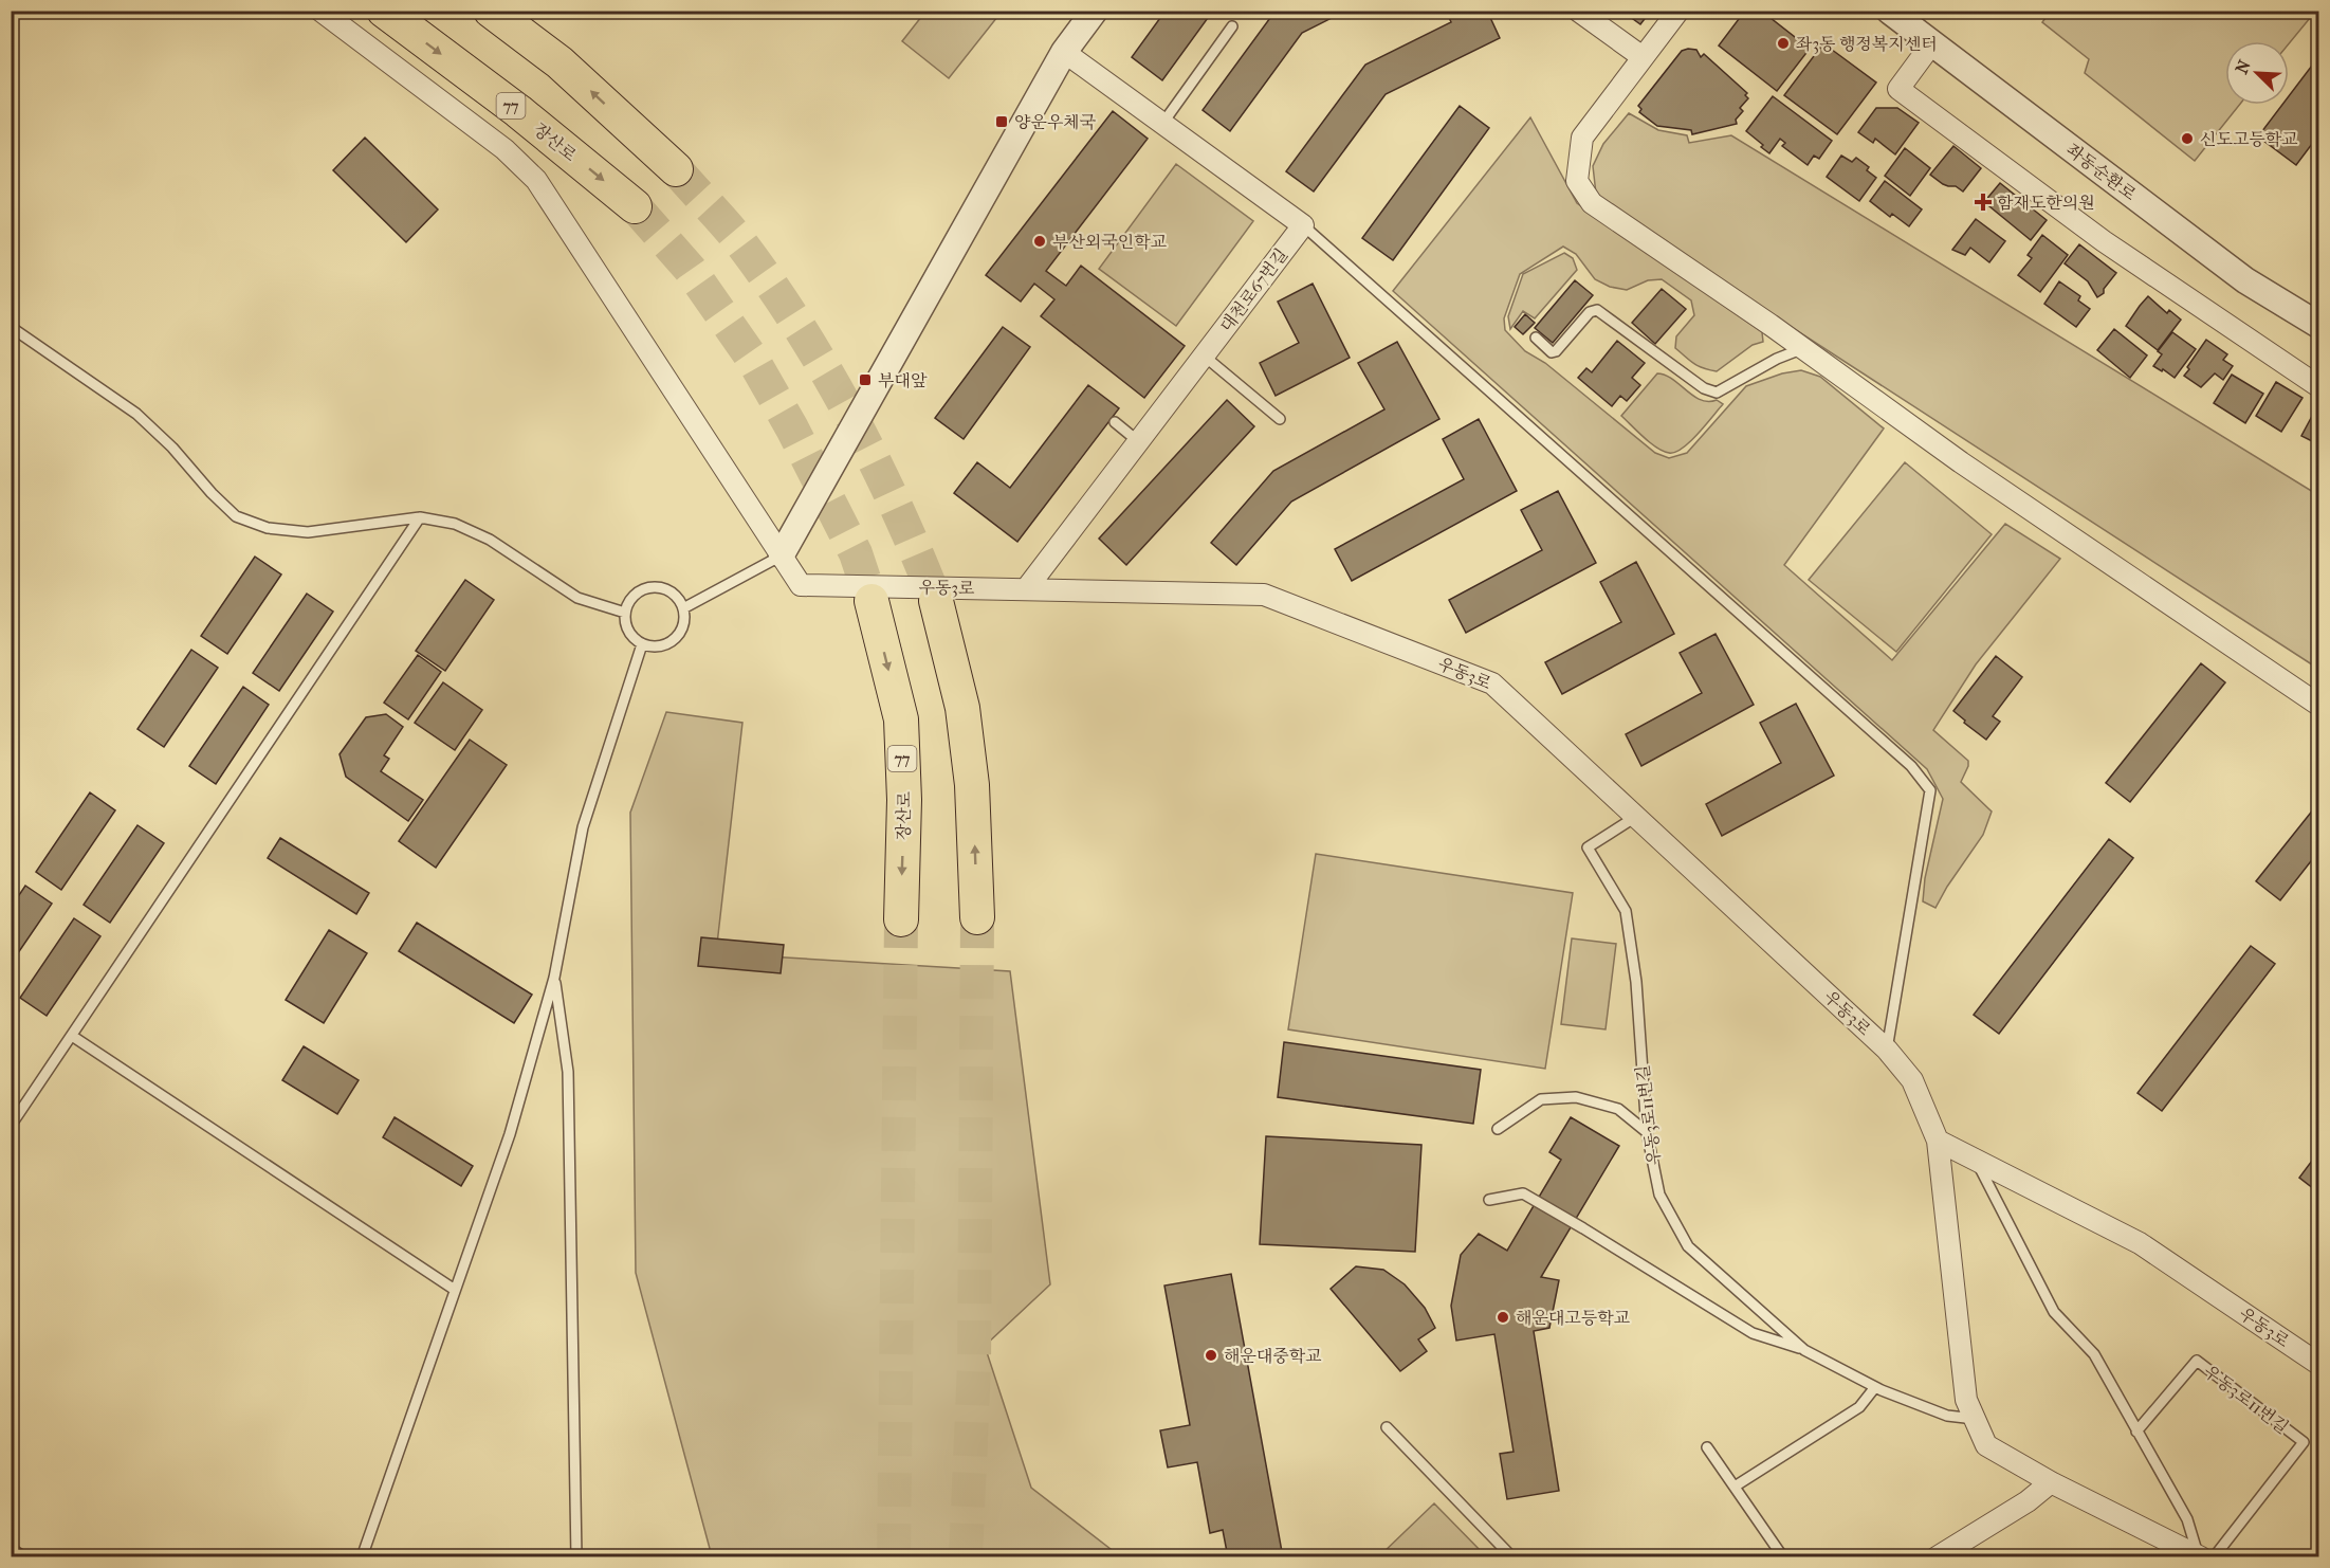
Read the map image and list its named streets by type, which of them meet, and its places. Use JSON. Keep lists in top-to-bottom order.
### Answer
{
  "streets": {
    "highway": ["77", "장산로"],
    "street": ["좌동순환로", "대천로67번길", "우동3로"],
    "lane": ["우동3로11번길"]
  },
  "crossings": [
    ["대천로67번길", "우동3로"],
    ["우동3로", "우동3로11번길"]
  ],
  "places": {
    "other": [
      "좌3동 행정복지센터",
      "신도고등학교",
      "부산외국인학교",
      "해운대고등학교",
      "해운대중학교"
    ],
    "transit": ["양운우체국", "부대앞"],
    "health": ["함재도한의원"]
  },
  "north": "top left"
}
